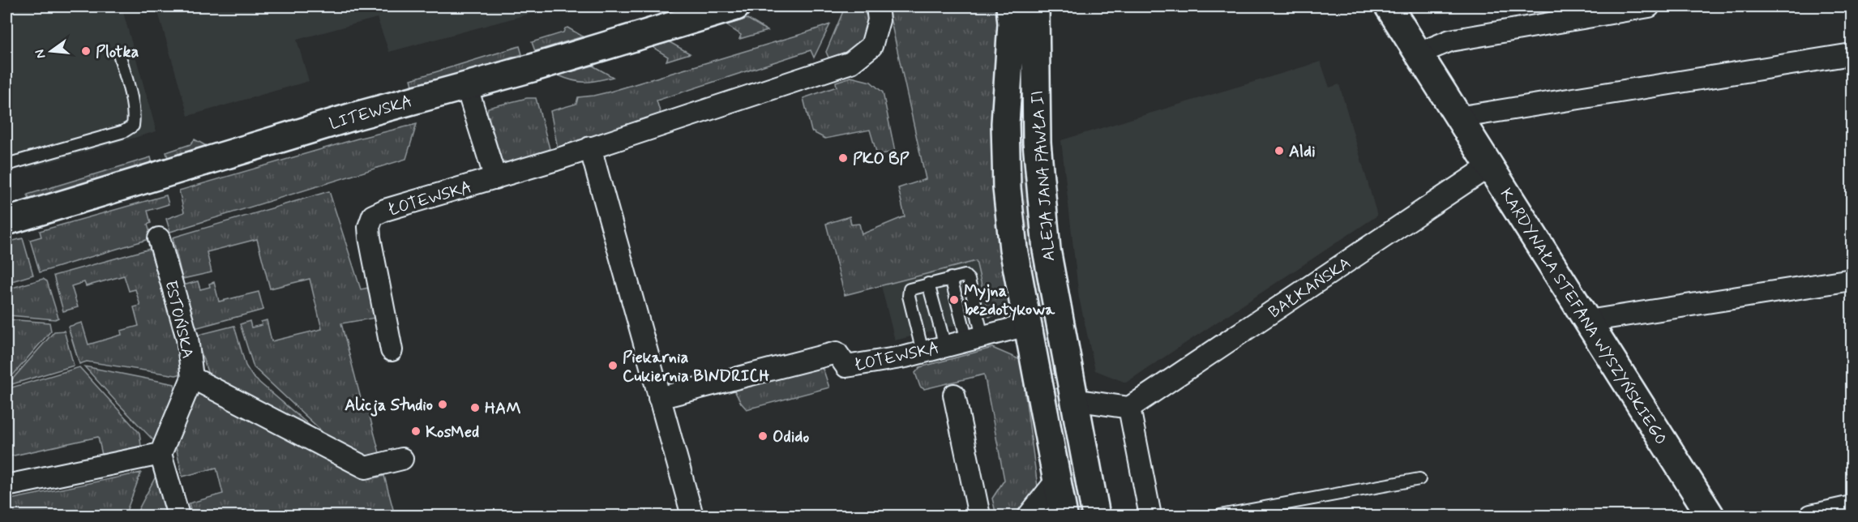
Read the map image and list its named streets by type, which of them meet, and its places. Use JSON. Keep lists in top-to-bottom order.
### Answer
{
  "streets": {
    "street": [
      "LITEWSKA",
      "ALEJA JANA PAWŁA II",
      "ŁOTEWSKA",
      "BAŁKAŃSKA",
      "KARDYNAŁA STEFANA WYSZYŃSKIEGO",
      "ESTOŃSKA"
    ]
  },
  "crossings": [
    ["ALEJA JANA PAWŁA II", "ŁOTEWSKA"],
    ["BAŁKAŃSKA", "KARDYNAŁA STEFANA WYSZYŃSKIEGO"]
  ],
  "places": [
    "Plotka",
    "Aldi",
    "PKO BP",
    "Myjna bezdotykowa",
    "Piekarnia Cukiernia BINDRICH",
    "Alicja Studio",
    "HAM",
    "KosMed",
    "Odido"
  ],
  "north": "left"
}
